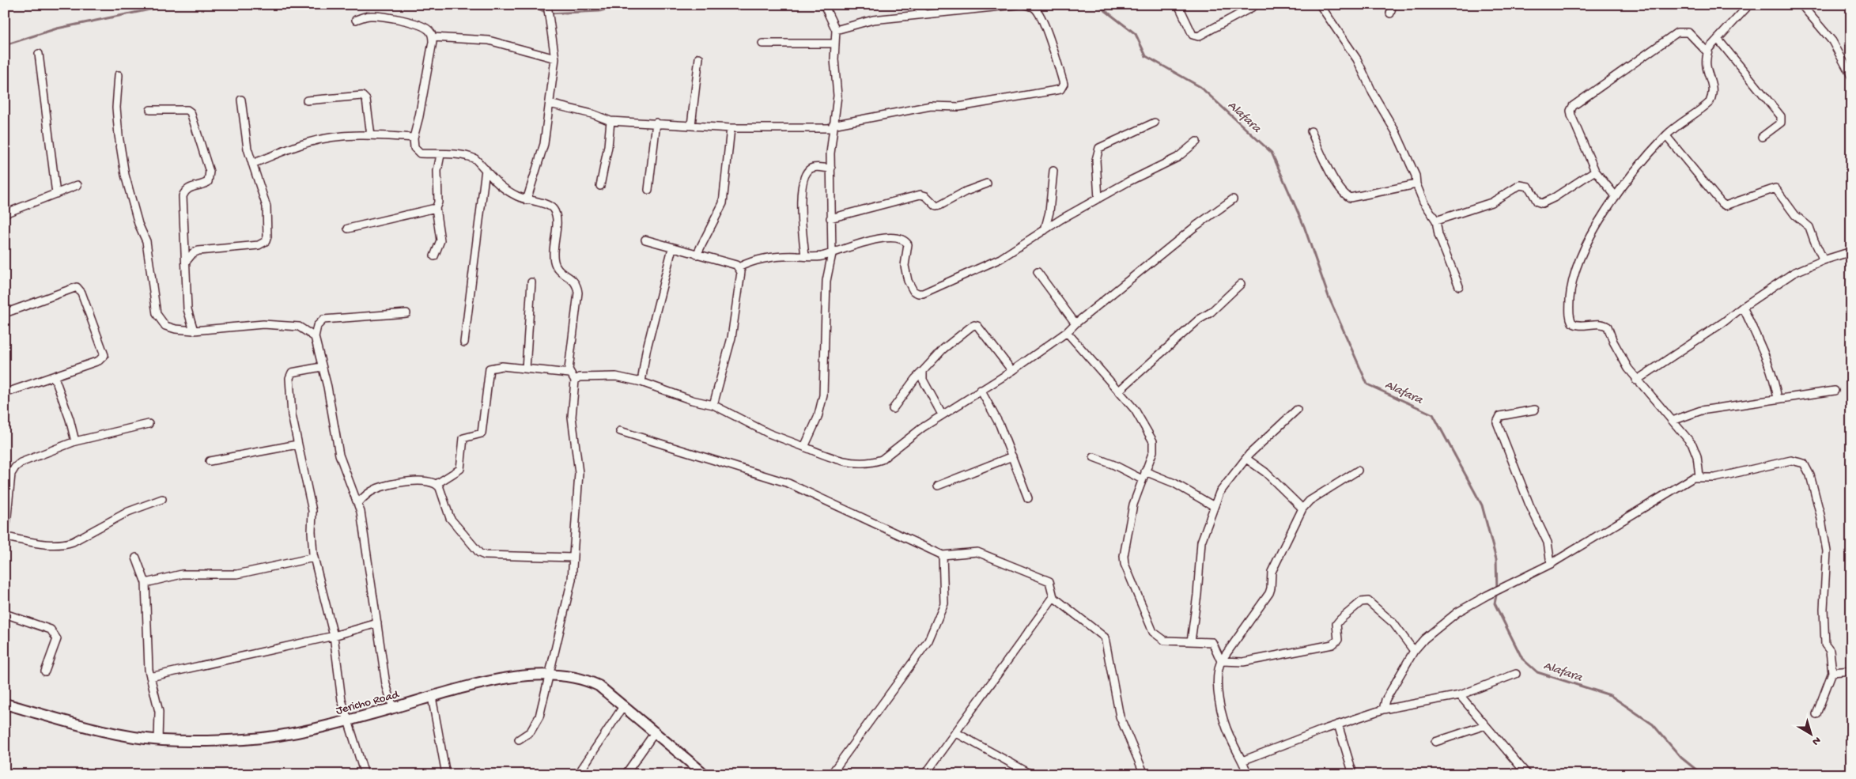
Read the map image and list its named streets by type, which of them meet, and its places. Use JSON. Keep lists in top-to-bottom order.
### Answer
{
  "streets": {
    "street": ["Jericho Road"]
  },
  "water": ["Alafara"],
  "north": "bottom right"
}
